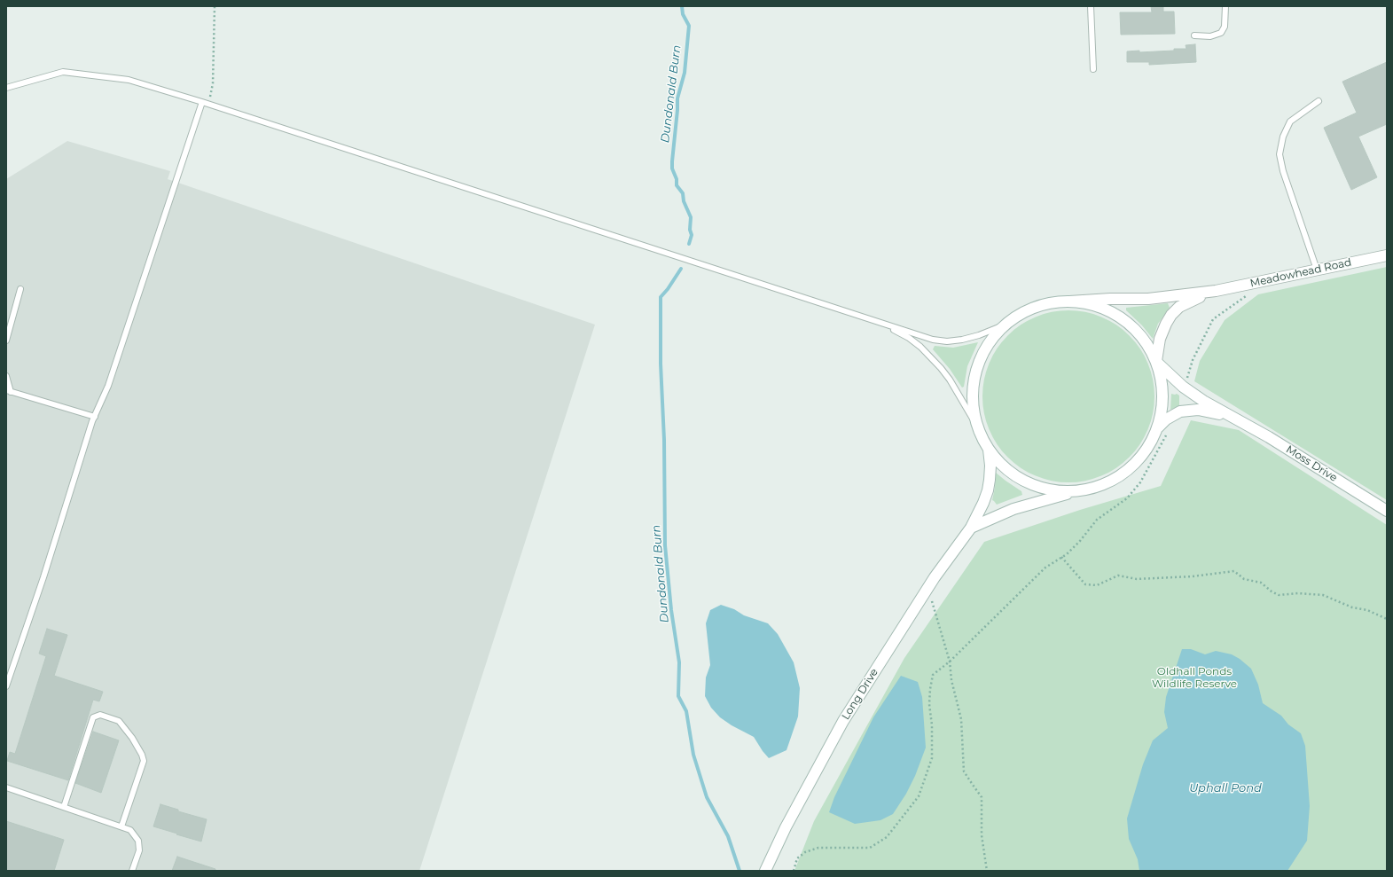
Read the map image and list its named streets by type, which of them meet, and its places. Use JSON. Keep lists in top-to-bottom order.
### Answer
{
  "streets": {
    "main road": ["Meadowhead Road", "Moss Drive", "Long Drive"]
  },
  "crossings": [
    ["Meadowhead Road", "Moss Drive"]
  ],
  "water": ["Dundonald Burn", "Uphall Pond"],
  "parks": ["Oldhall Ponds Wildlife Reserve"]
}
